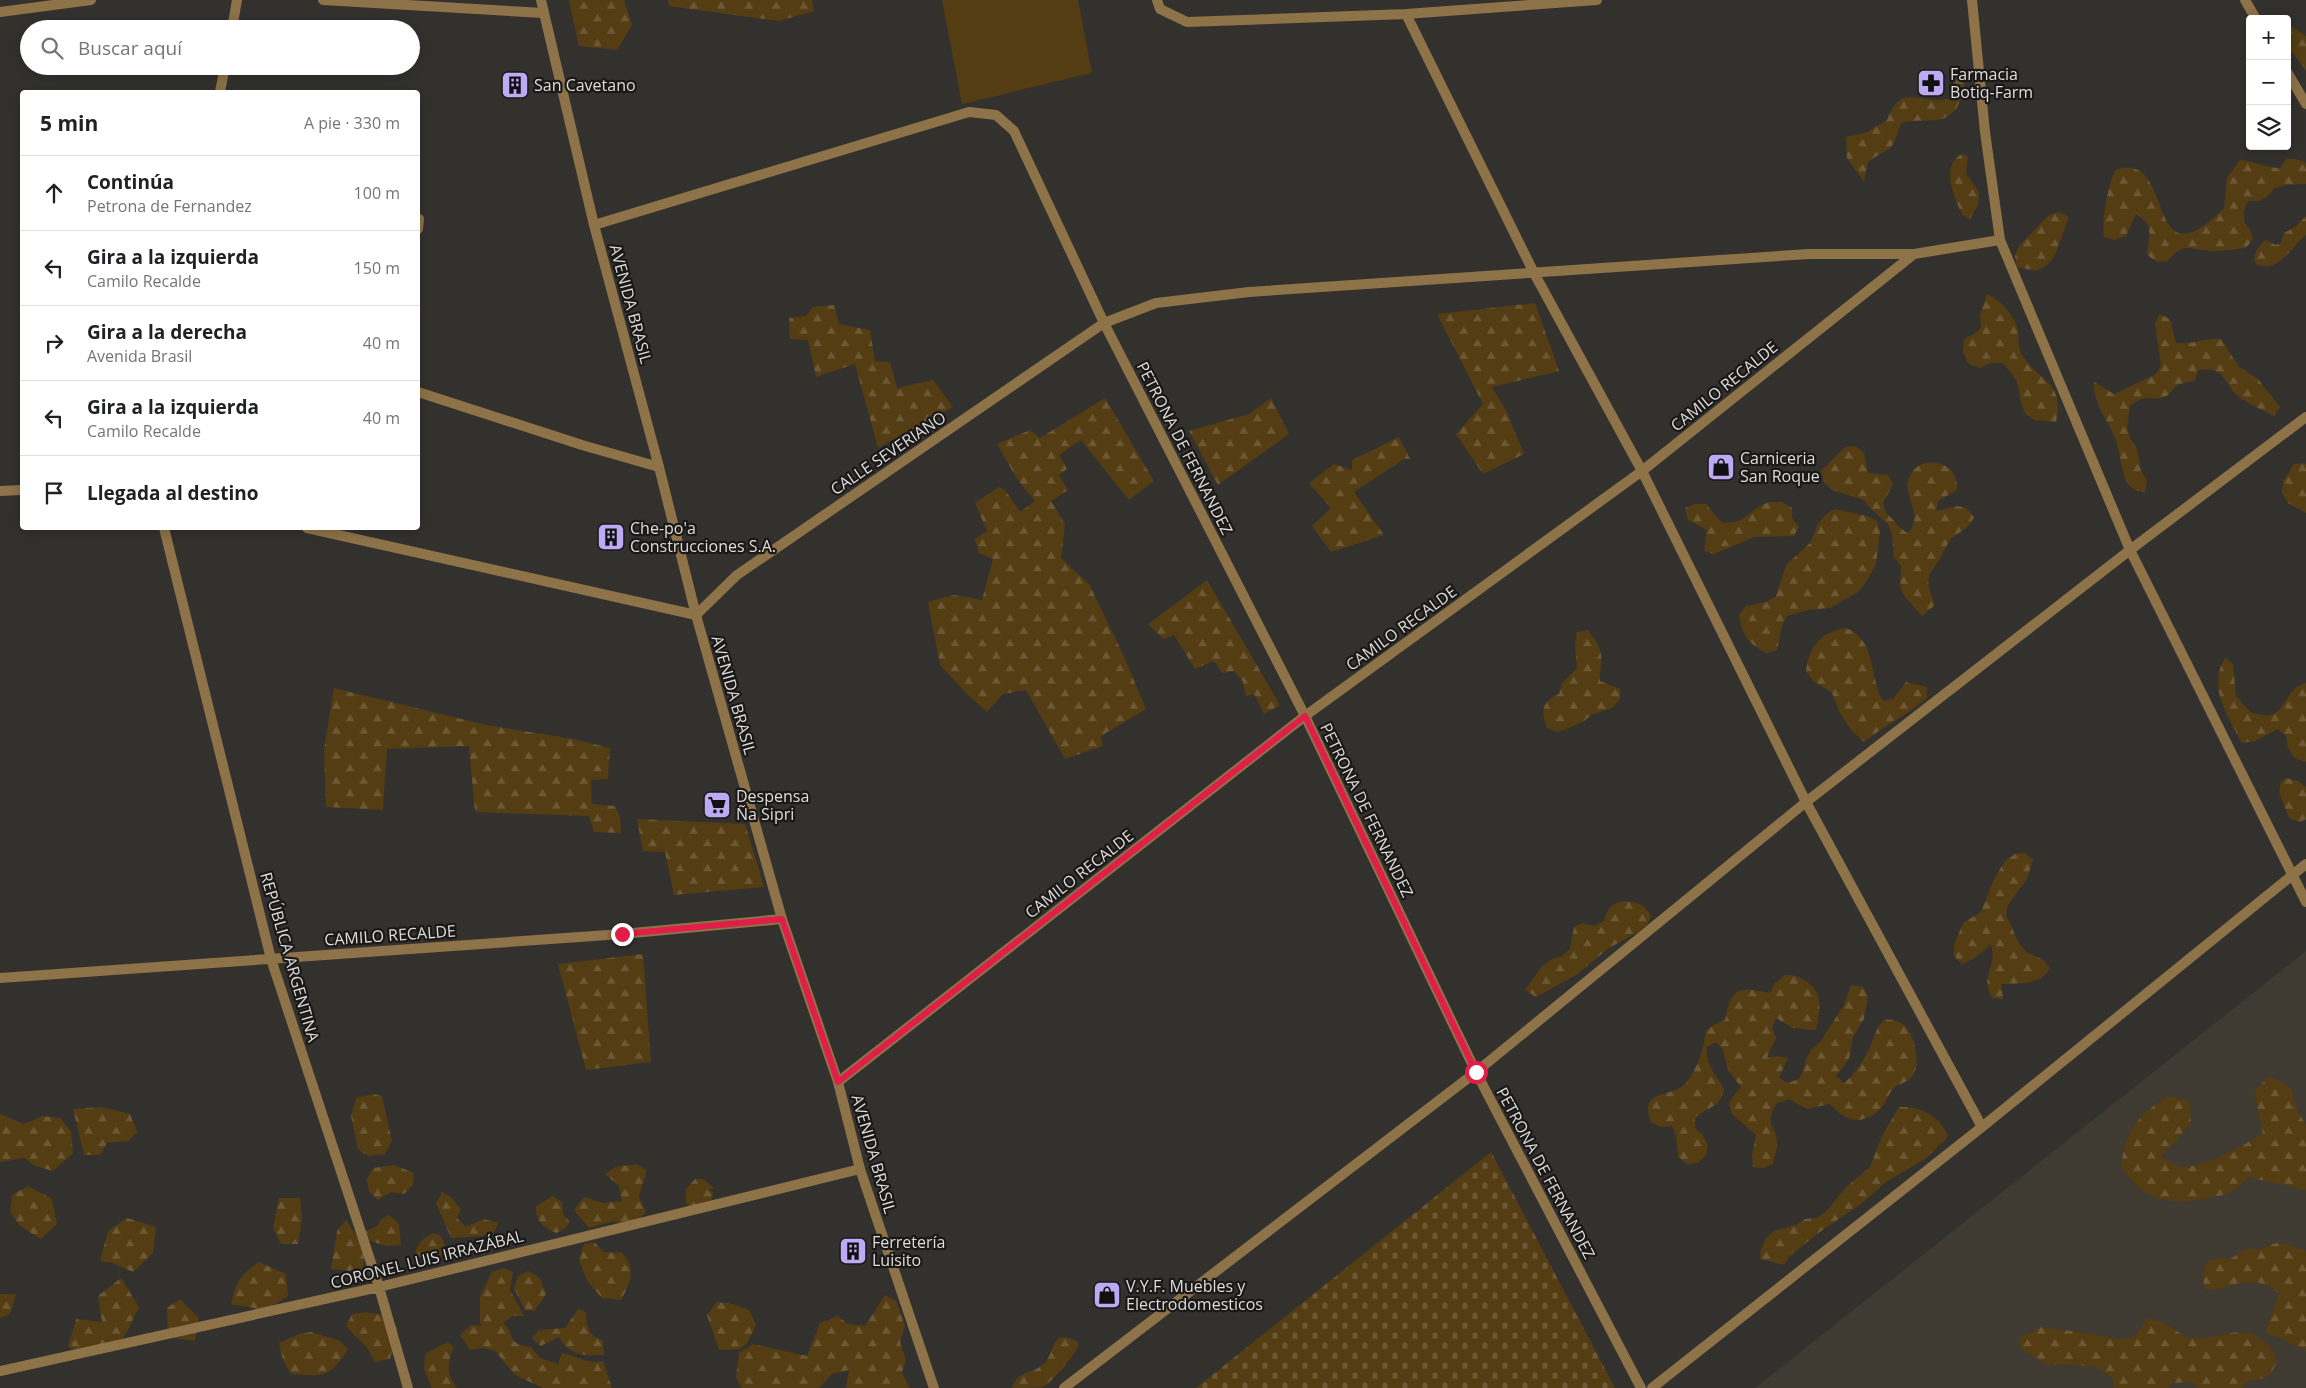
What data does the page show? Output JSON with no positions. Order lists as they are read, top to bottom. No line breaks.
{"streets":{"street":["AVENIDA BRASIL","CAMILO RECALDE","PETRONA DE FERNANDEZ","CALLE SEVERIANO","REPÚBLICA ARGENTINA","CORONEL LUIS IRRAZÁBAL"]},"crossings":[["AVENIDA BRASIL","CAMILO RECALDE"],["AVENIDA BRASIL","PETRONA DE FERNANDEZ"],["AVENIDA BRASIL","CALLE SEVERIANO"],["AVENIDA BRASIL","CORONEL LUIS IRRAZÁBAL"],["CAMILO RECALDE","PETRONA DE FERNANDEZ"],["CAMILO RECALDE","CALLE SEVERIANO"],["CAMILO RECALDE","REPÚBLICA ARGENTINA"],["PETRONA DE FERNANDEZ","CALLE SEVERIANO"],["REPÚBLICA ARGENTINA","CORONEL LUIS IRRAZÁBAL"]],"places":{"pharmacy":["Farmacia Botiq-Farm"],"building":["San Cavetano","Che-po'a Construcciones S.A.","Ferretería Luisito"],"shop":["Carniceria San Roque","V.Y.F. Muebles y Electrodomesticos"],"supermarket":["Despensa Ña Sipri"]},"page":{"map_buttons":["+","−"],"search":"Buscar aquí","heading":["5 min","A pie · 330 m"],"list":[["Continúa","Petrona de Fernandez","100 m"],["Gira a la izquierda","Camilo Recalde","150 m"],["Gira a la derecha","Avenida Brasil","40 m"],["Gira a la izquierda","Camilo Recalde","40 m"],"Llegada al destino"]}}
